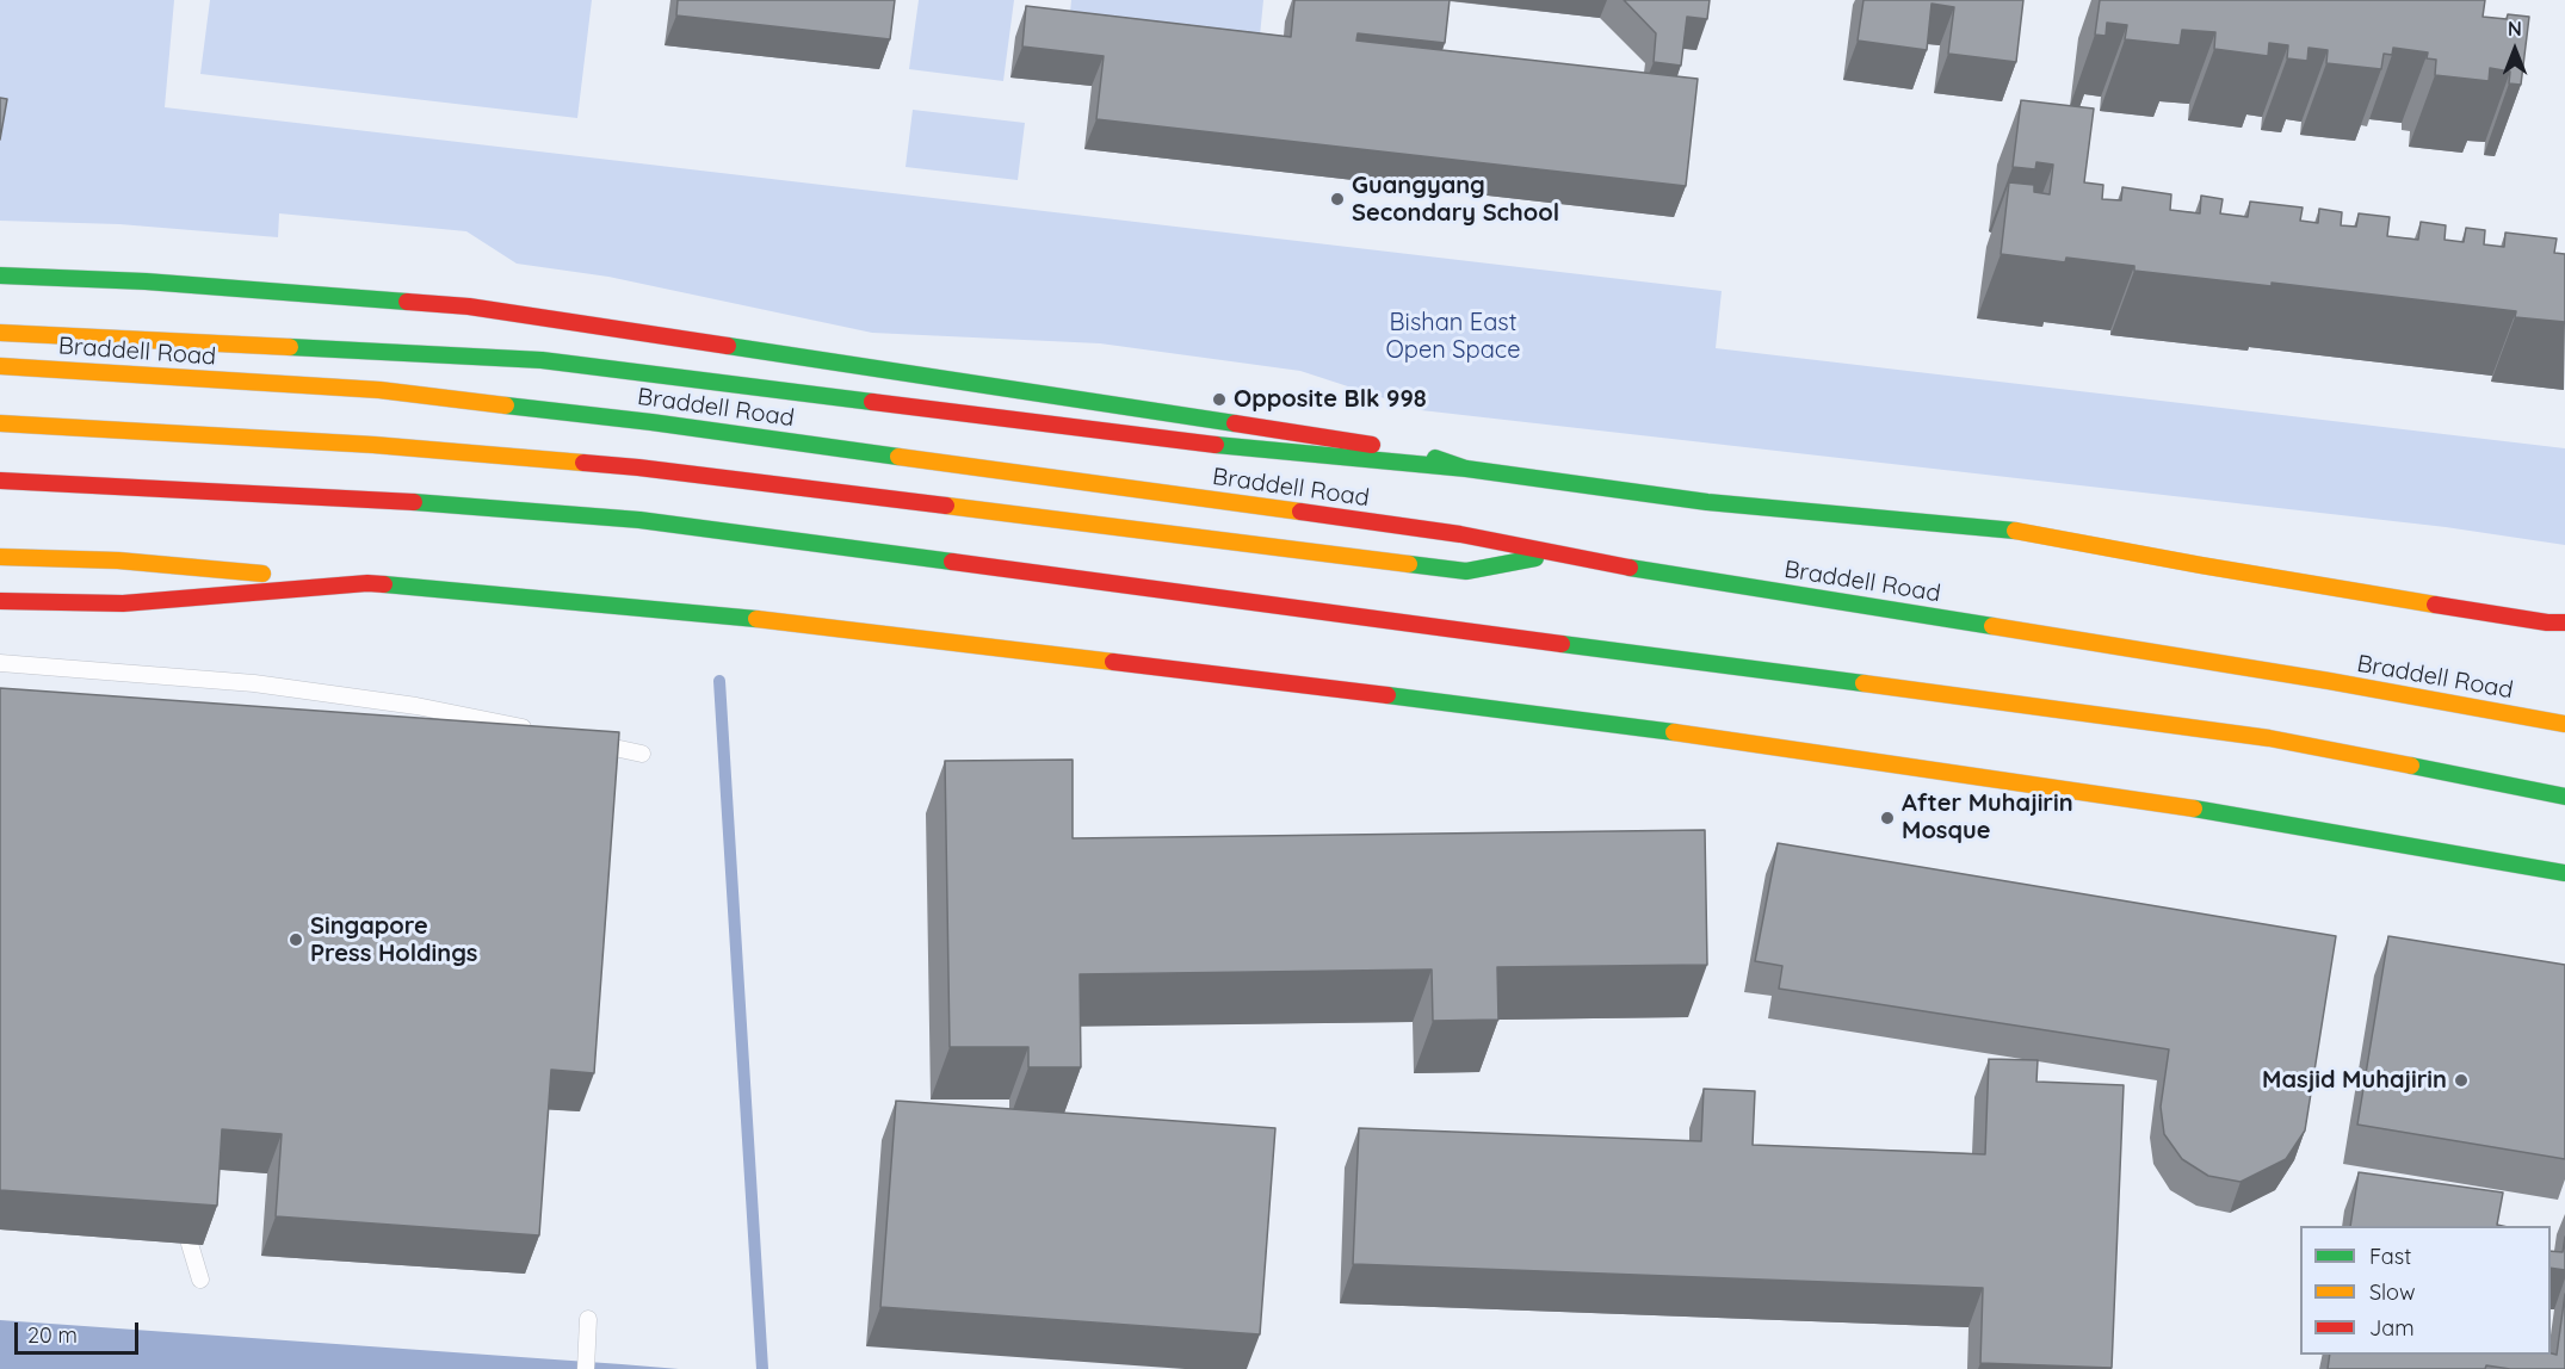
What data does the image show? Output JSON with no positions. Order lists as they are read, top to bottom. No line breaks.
{"streets":{"main road":["Braddell Road"]},"parks":["Bishan East Open Space"],"places":["Guangyang Secondary School","Opposite Blk 998","After Muhajirin Mosque","Singapore Press Holdings","Masjid Muhajirin"],"legend":["Fast","Slow","Jam"],"scale_bar":"20 m","north":"top"}
